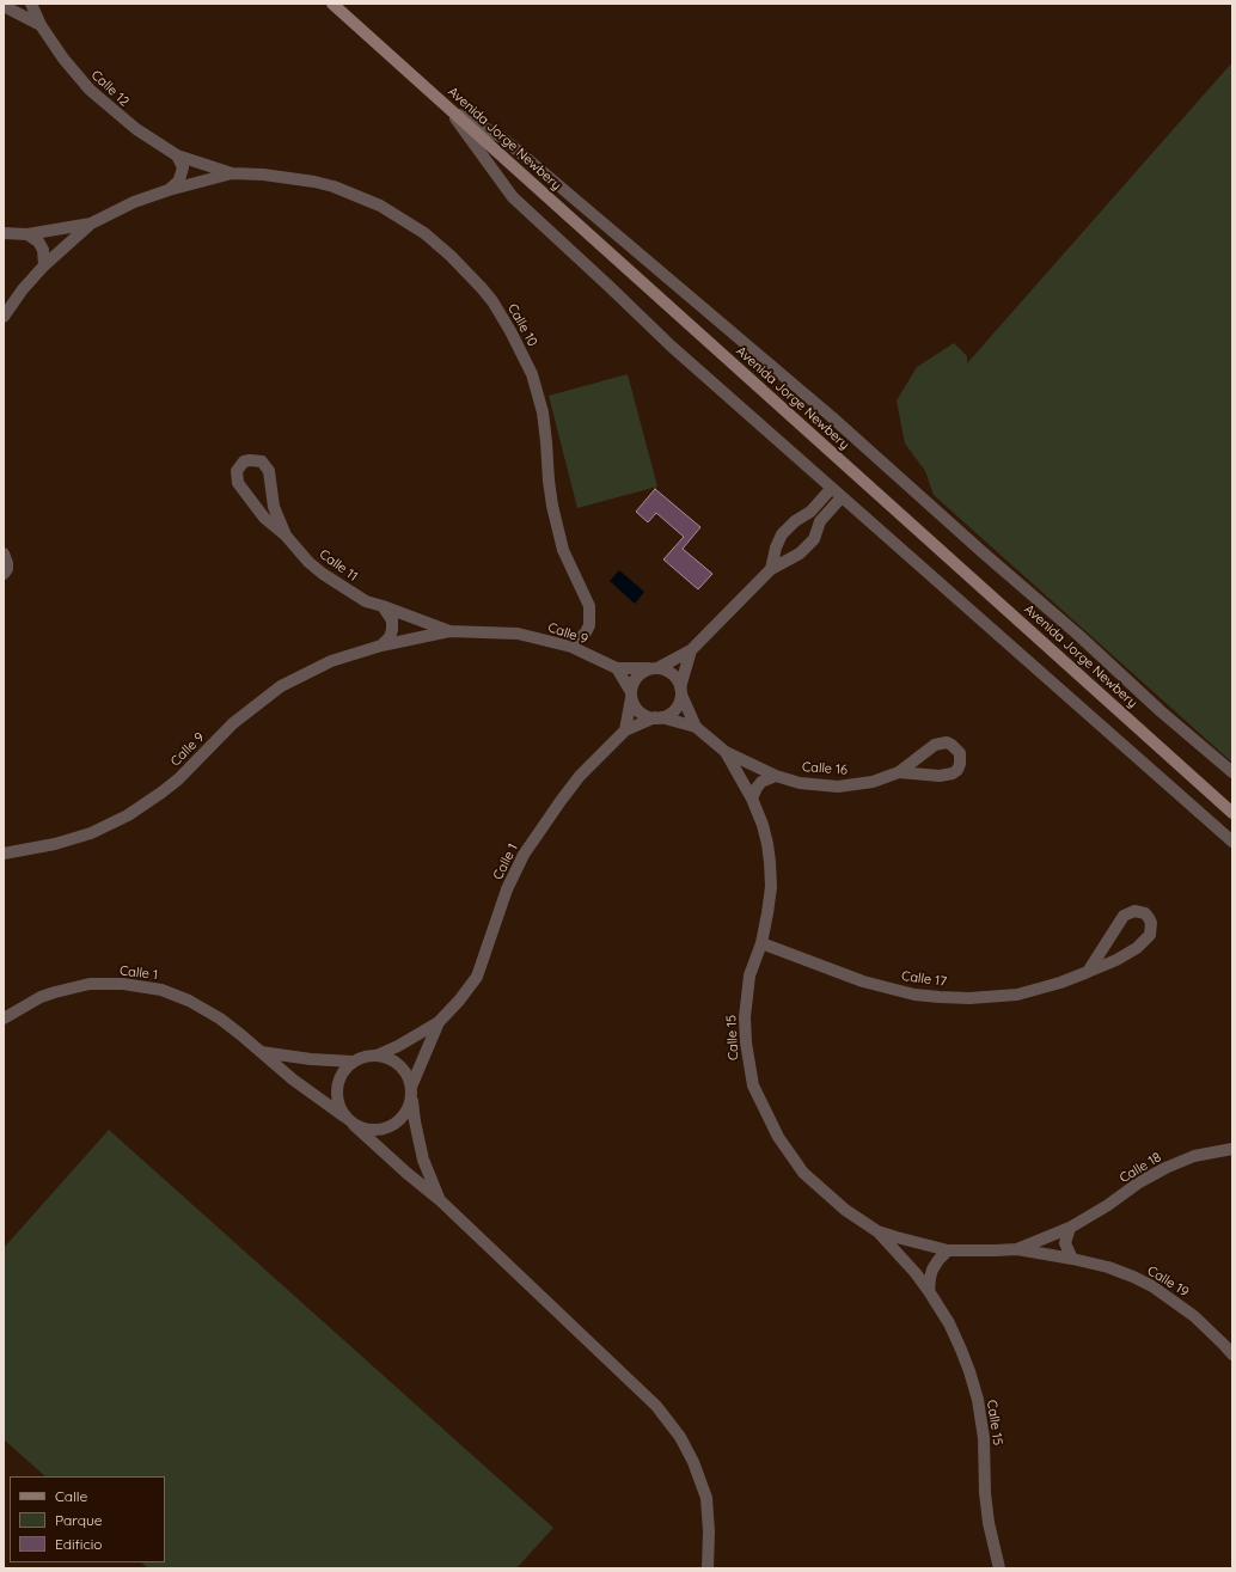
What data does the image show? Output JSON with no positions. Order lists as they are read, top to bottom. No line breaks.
{"streets":{"main road":["Avenida Jorge Newbery"],"street":["Calle 12","Calle 10","Calle 11","Calle 9","Calle 16","Calle 1","Calle 17","Calle 15","Calle 18","Calle 19"]},"crossings":[["Calle 12","Calle 10"],["Calle 10","Calle 9"],["Calle 11","Calle 9"],["Calle 16","Calle 15"],["Calle 17","Calle 15"],["Calle 18","Calle 19"]],"legend":["Calle","Parque","Edificio"]}
